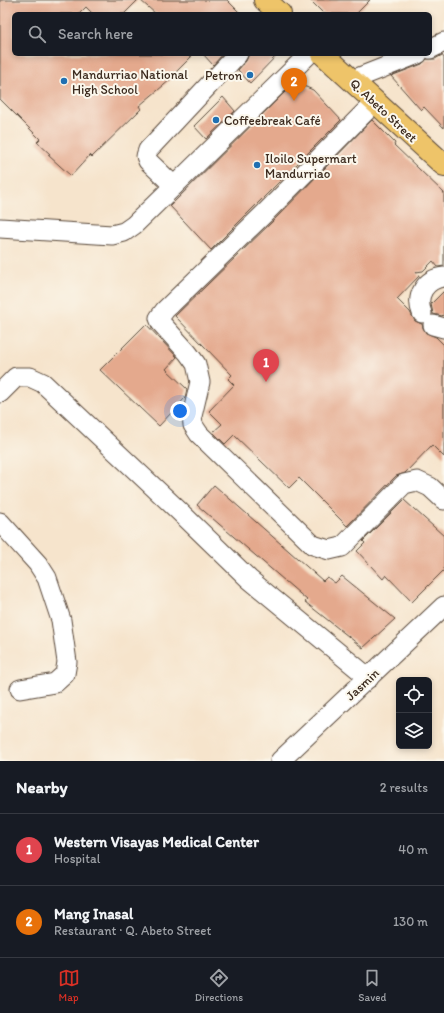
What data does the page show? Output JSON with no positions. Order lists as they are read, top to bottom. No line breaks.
{"streets":{"main road":["Q. Abeto Street"],"street":["Jasmin"]},"places":["Petron","Mandurriao National High School","Coffeebreak Café","Iloilo Supermart Mandurriao"],"page":{"search":"Search here","pins":["2","1"],"heading":["Nearby","2 results"],"list":[{"mark":"1","name":"Western Visayas Medical Center","note":"Hospital","value":"40 m"},{"mark":"2","name":"Mang Inasal","note":"Restaurant · Q. Abeto Street","value":"130 m"}],"nav":["Map","Directions","Saved"]}}
